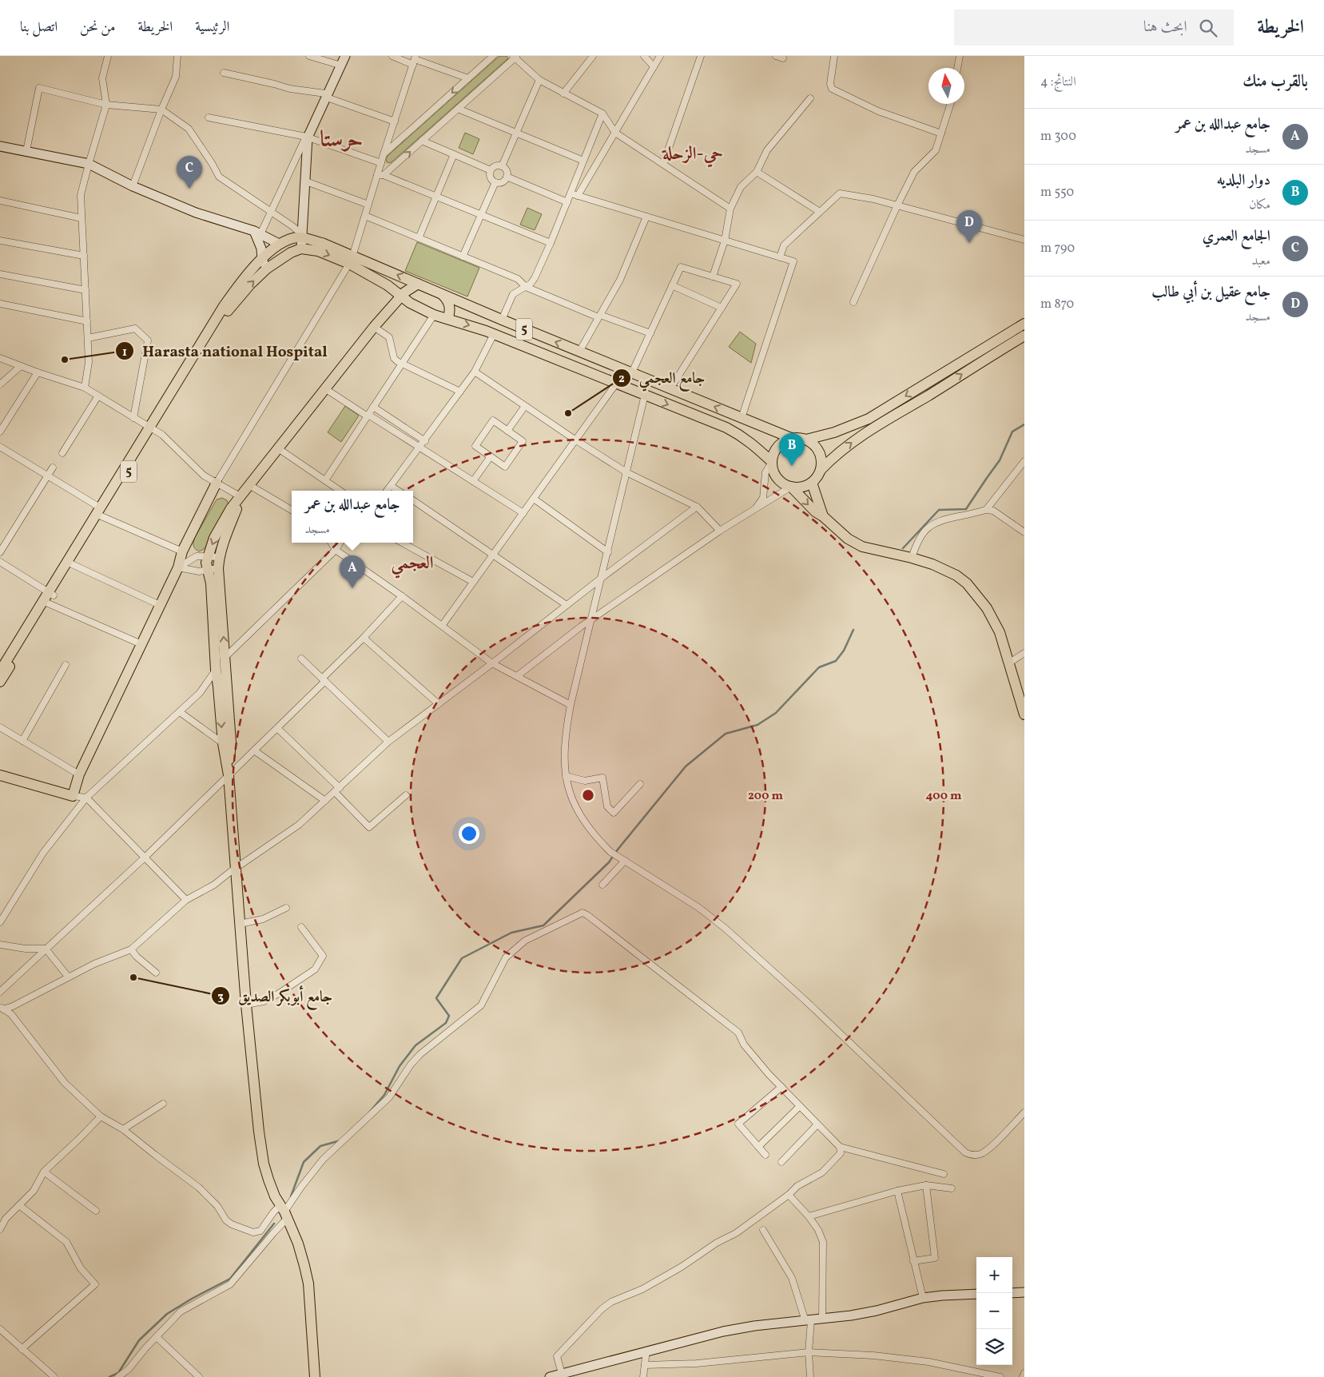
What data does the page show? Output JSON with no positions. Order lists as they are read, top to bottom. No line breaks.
{"streets":{"main road":["5"]},"districts":["حرستا","حي-الزحلة","العجمي"],"places":["Harasta national Hospital","جامع العجمي","جامع أبوبكر الصديق"],"north":"top","page":{"header":"الخريطة","search":"ابحث هنا","nav":["الرئيسية","الخريطة","من نحن","اتصل بنا"],"heading":["بالقرب منك","النتائج: 4"],"list":[{"mark":"A","name":"جامع عبدالله بن عمر","note":"مسجد","value":"300 m"},{"mark":"B","name":"دوار البلديه","note":"مكان","value":"550 m"},{"mark":"C","name":"الجامع العمري","note":"معبد","value":"790 m"},{"mark":"D","name":"جامع عقيل بن أبي طالب","note":"مسجد","value":"870 m"}],"pins":["C","D","B","A"],"popup":["جامع عبدالله بن عمر","مسجد"],"map_buttons":["+","−"]},"rings":["200 m","400 m"]}
